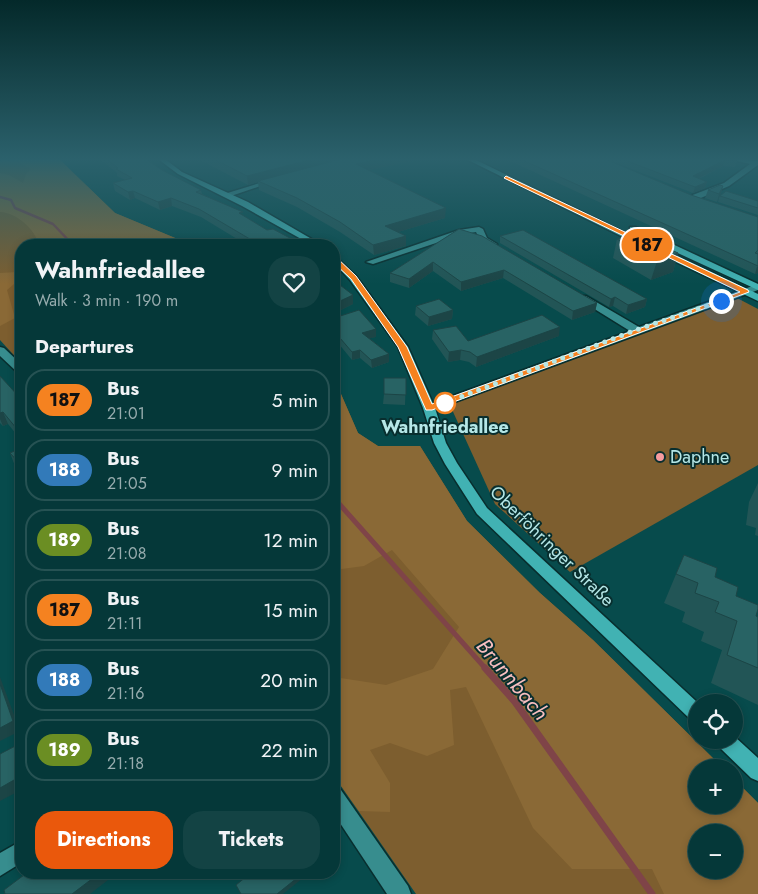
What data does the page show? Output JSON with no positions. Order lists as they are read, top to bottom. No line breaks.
{"streets":{"main road":["Oberföhringer Straße"]},"water":["Brunnbach"],"places":["Wahnfriedallee","Daphne"],"lines":["bus line 187"],"page":{"on_map":"187","heading":[["Wahnfriedallee","Walk · 3 min · 190 m"],"Departures"],"list":[{"mark":"187","name":"Bus","note":"21:01","value":"5 min"},{"mark":"188","name":"Bus","note":"21:05","value":"9 min"},{"mark":"189","name":"Bus","note":"21:08","value":"12 min"},{"mark":"187","name":"Bus","note":"21:11","value":"15 min"},{"mark":"188","name":"Bus","note":"21:16","value":"20 min"},{"mark":"189","name":"Bus","note":"21:18","value":"22 min"}],"map_buttons":["+","−"],"buttons":["Directions","Tickets"]}}
